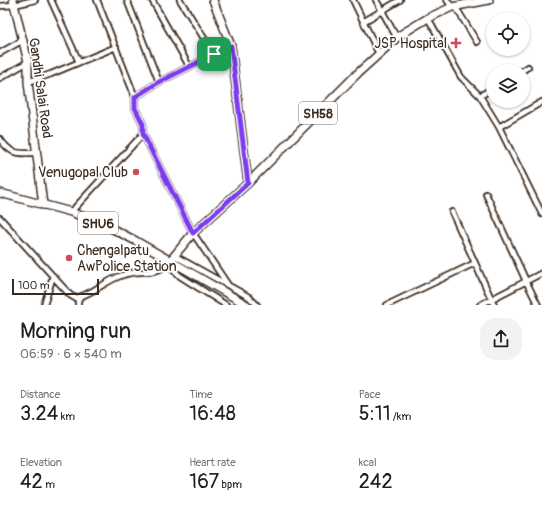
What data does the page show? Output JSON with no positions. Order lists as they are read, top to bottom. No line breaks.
{"streets":{"main road":["Gandhi Salai Road","SH58","SHU6"]},"crossings":[["Gandhi Salai Road","SHU6"],["SH58","SHU6"]],"places":{"health":["JSP Hospital"],"other":["Venugopal Club","Chengalpatu AwPolice Station"]},"scale_bar":"100 m","page":{"scale":"100 m","heading":["Morning run","06:59 · 6 × 540 m"],"stats":[["Distance","3.24 km"],["Time","16:48"],["Pace","5:11 /km"],["Elevation","42 m"],["Heart rate","167 bpm"],["kcal","242"]]}}
